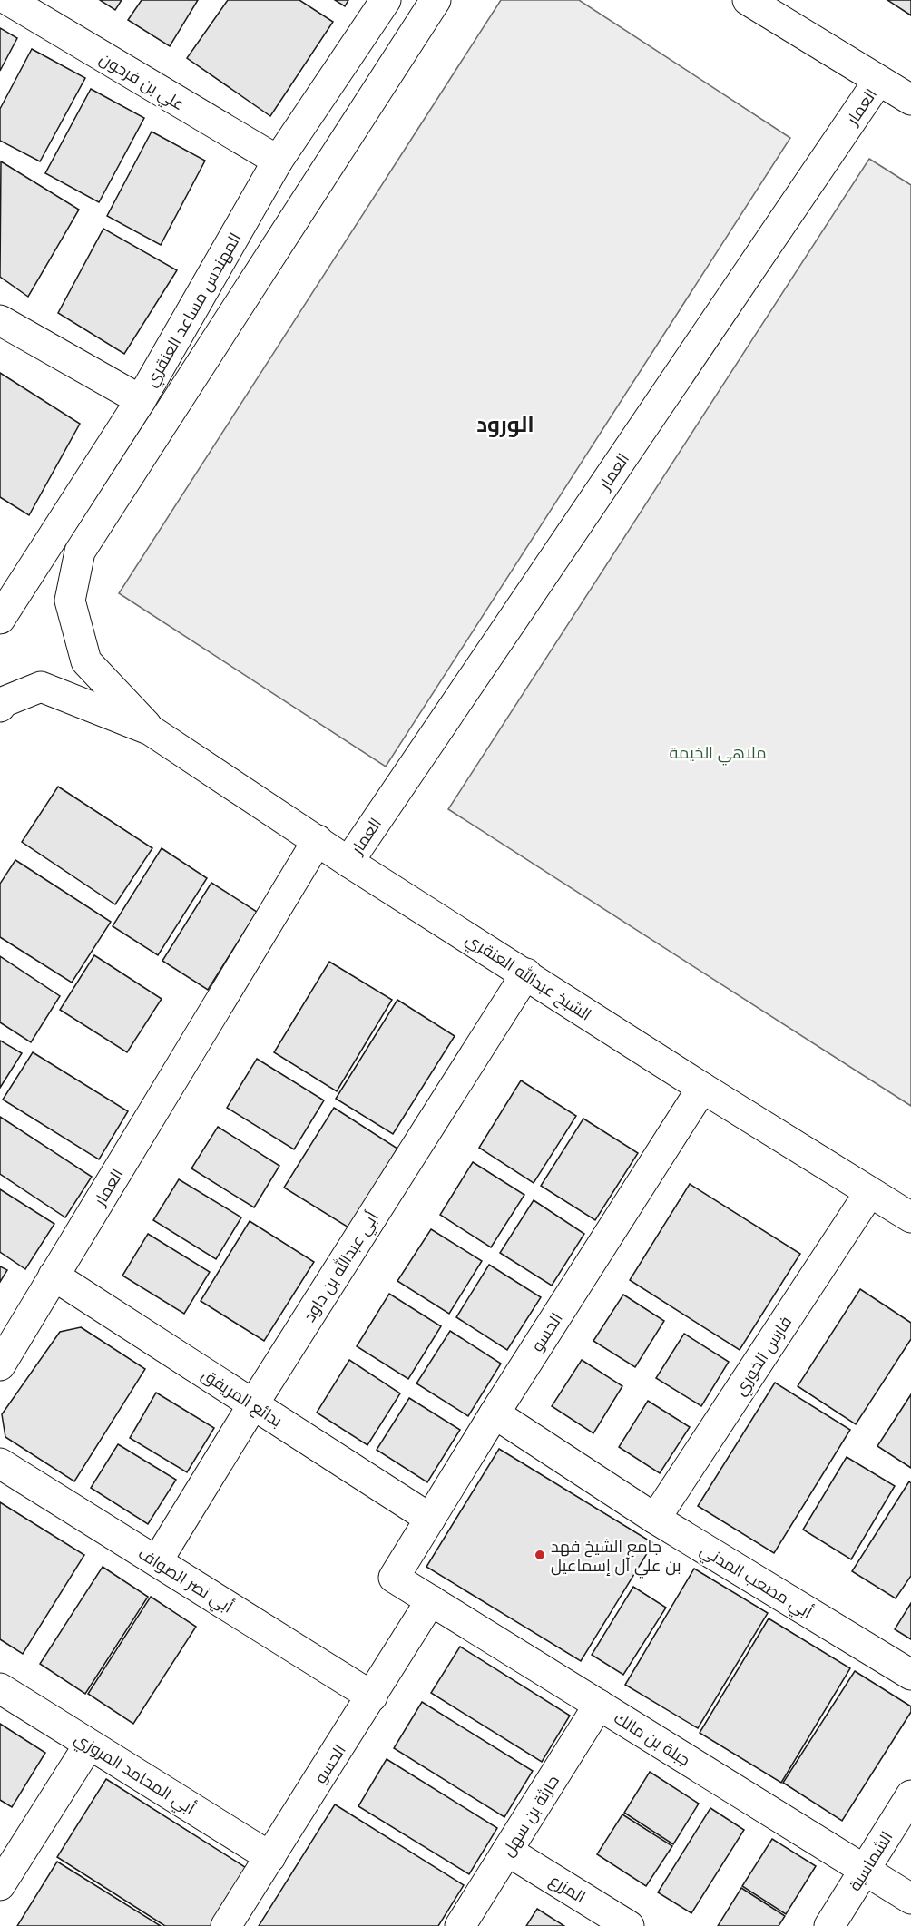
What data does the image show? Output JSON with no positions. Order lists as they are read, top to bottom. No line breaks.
{"streets":{"street":["علي بن فرحون","العمار","المهندس مساعد العنقري","الشيخ عبدالله العنقري","أبي عبدالله بن داود","الحسو","فارس الخوري","بدائع المريفق","أبي نصر الصواف","أبي مصعب المدني","جبلة بن مالك","أبي المحامد المروزي","حارثة بن سهل","الشماسية","المزرع"]},"crossings":[["علي بن فرحون","المهندس مساعد العنقري"],["العمار","الشيخ عبدالله العنقري"],["العمار","بدائع المريفق"],["الشيخ عبدالله العنقري","أبي عبدالله بن داود"],["الشيخ عبدالله العنقري","الحسو"],["الشيخ عبدالله العنقري","فارس الخوري"],["أبي عبدالله بن داود","بدائع المريفق"],["أبي عبدالله بن داود","أبي نصر الصواف"],["الحسو","بدائع المريفق"],["الحسو","أبي نصر الصواف"],["الحسو","أبي مصعب المدني"],["الحسو","جبلة بن مالك"],["الحسو","أبي المحامد المروزي"],["فارس الخوري","أبي مصعب المدني"],["جبلة بن مالك","حارثة بن سهل"],["جبلة بن مالك","الشماسية"],["حارثة بن سهل","المزرع"]],"districts":["الورود"],"parks":["ملاهي الخيمة"],"places":["جامع الشيخ فهد بن علي آل إسماعيل"]}
